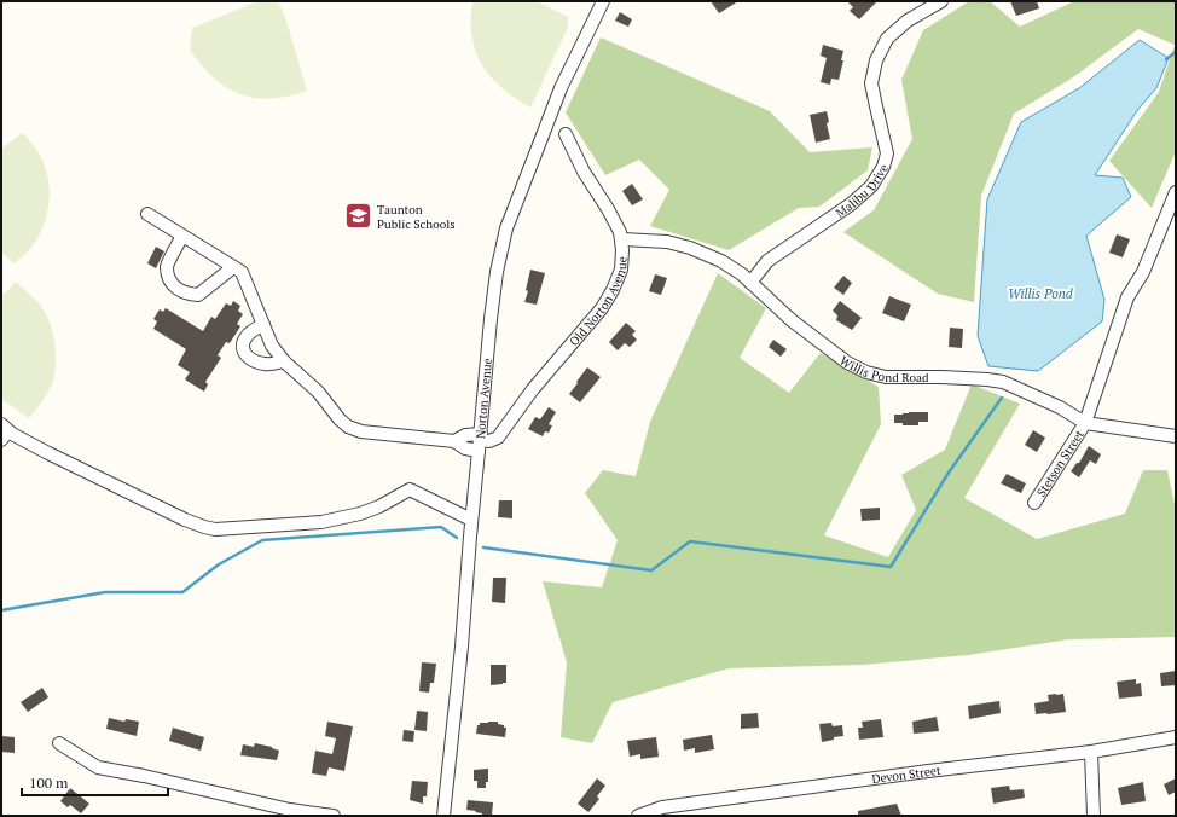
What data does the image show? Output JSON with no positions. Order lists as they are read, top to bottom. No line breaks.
{"streets":{"street":["Malibu Drive","Old Norton Avenue","Willis Pond Road","Norton Avenue","Stetson Street","Devon Street"]},"crossings":[["Malibu Drive","Willis Pond Road"],["Old Norton Avenue","Willis Pond Road"],["Old Norton Avenue","Norton Avenue"],["Willis Pond Road","Stetson Street"]],"water":["Willis Pond"],"places":{"school or university":["Taunton Public Schools"]},"scale_bar":"100 m"}
